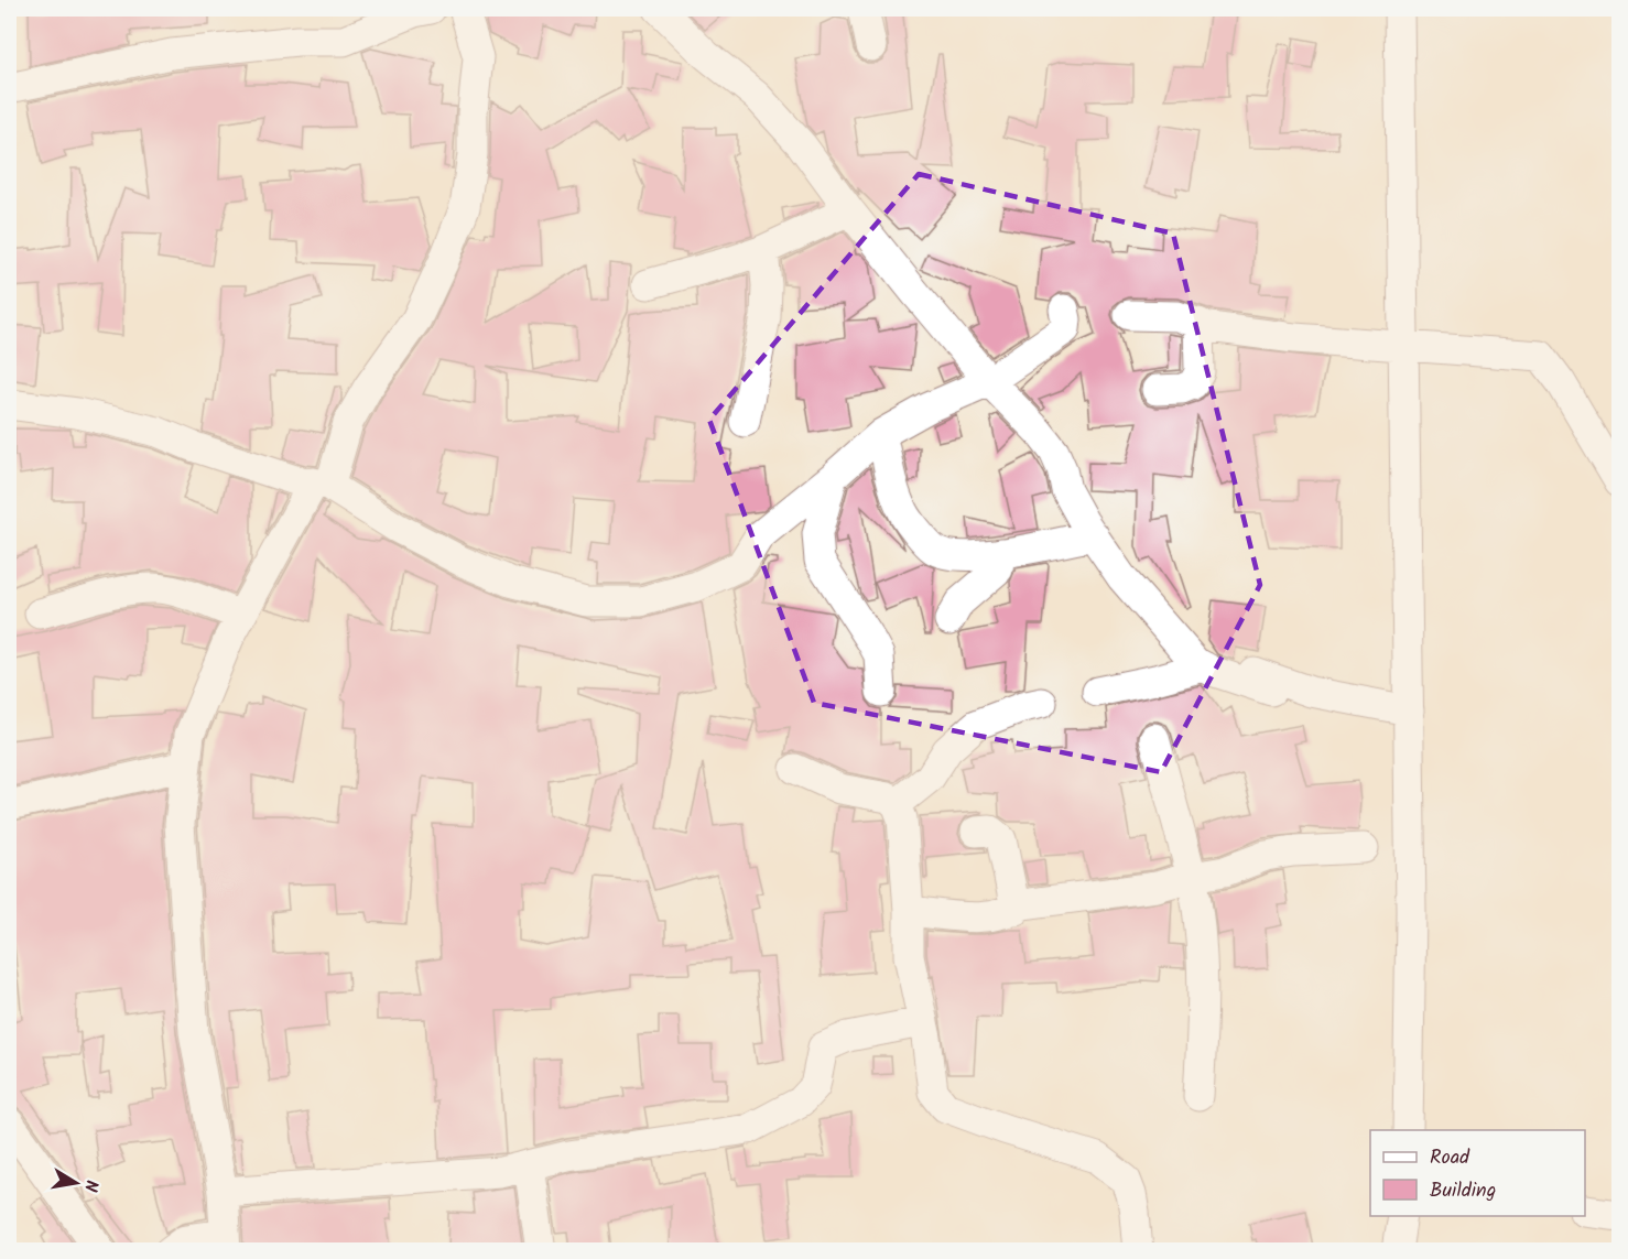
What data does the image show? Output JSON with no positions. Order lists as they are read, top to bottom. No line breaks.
{"legend":["Road","Building"],"north":"right"}
